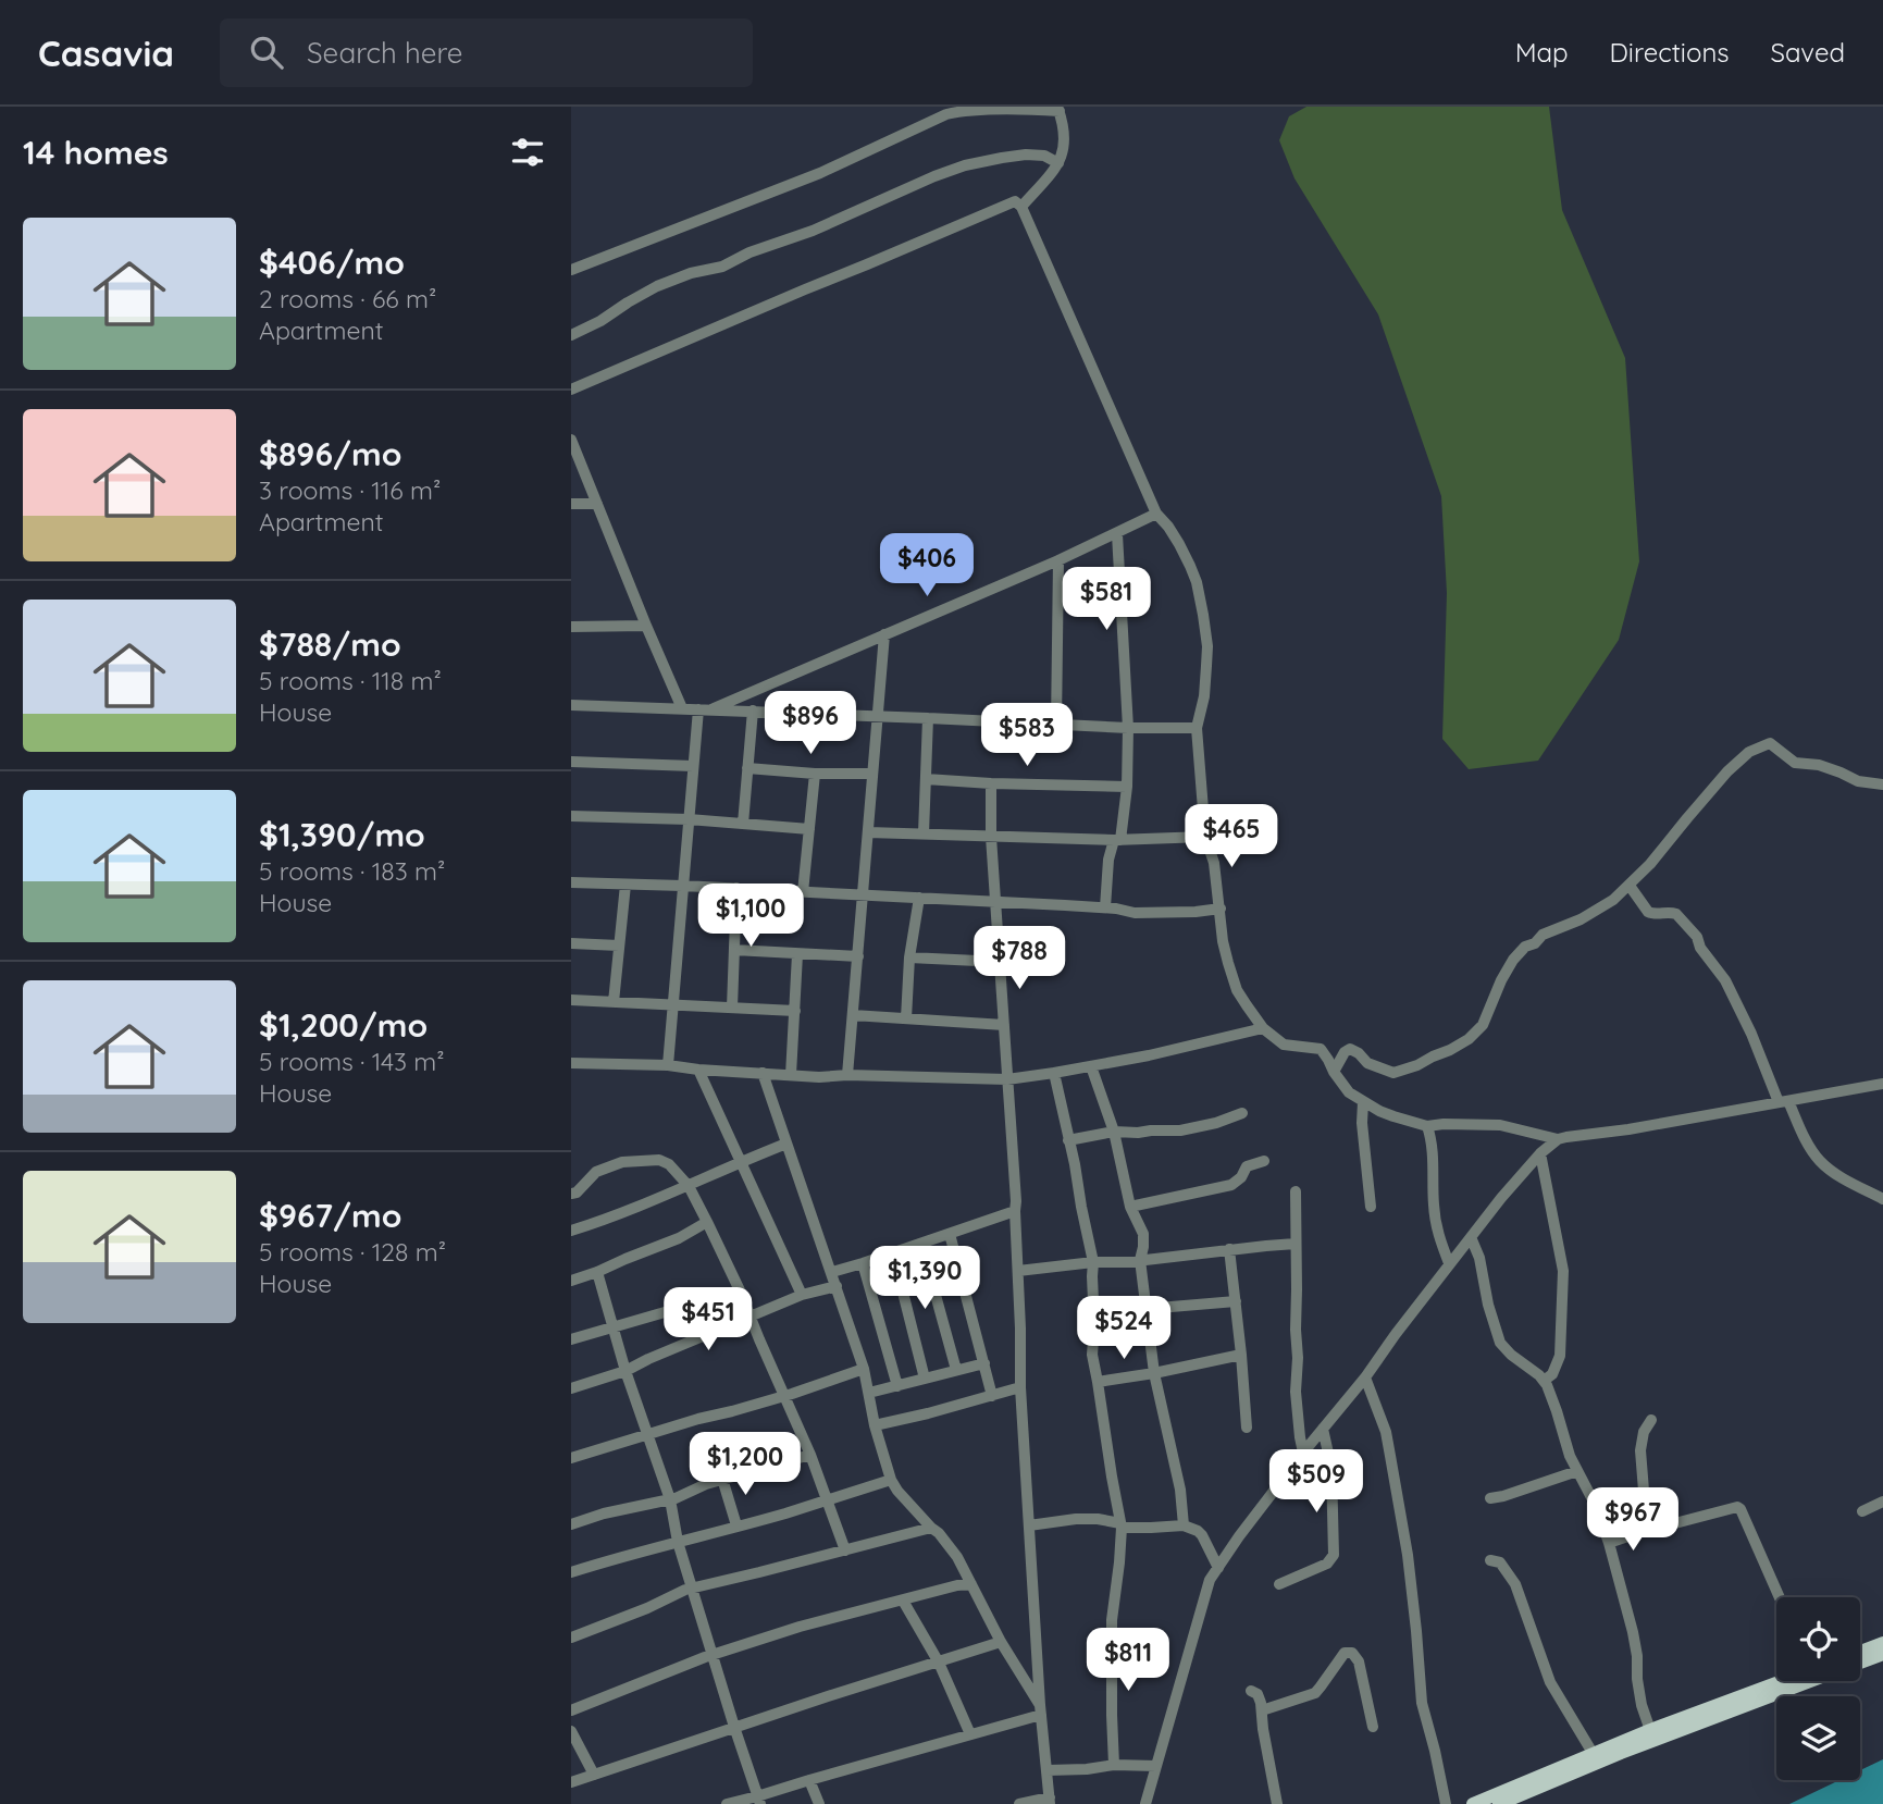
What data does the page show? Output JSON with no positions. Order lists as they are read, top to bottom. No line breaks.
{"page":{"header":"Casavia","search":"Search here","nav":["Map","Directions","Saved"],"heading":"14 homes","list":[{"name":"$406/mo","note":"2 rooms · 66 m² · Apartment"},{"name":"$896/mo","note":"3 rooms · 116 m² · Apartment"},{"name":"$788/mo","note":"5 rooms · 118 m² · House"},{"name":"$1,390/mo","note":"5 rooms · 183 m² · House"},{"name":"$1,200/mo","note":"5 rooms · 143 m² · House"},{"name":"$967/mo","note":"5 rooms · 128 m² · House"}],"price":["$406","$581","$896","$583","$465","$1,100","$788","$1,390","$451","$524","$1,200","$509","$967","$811"]}}
